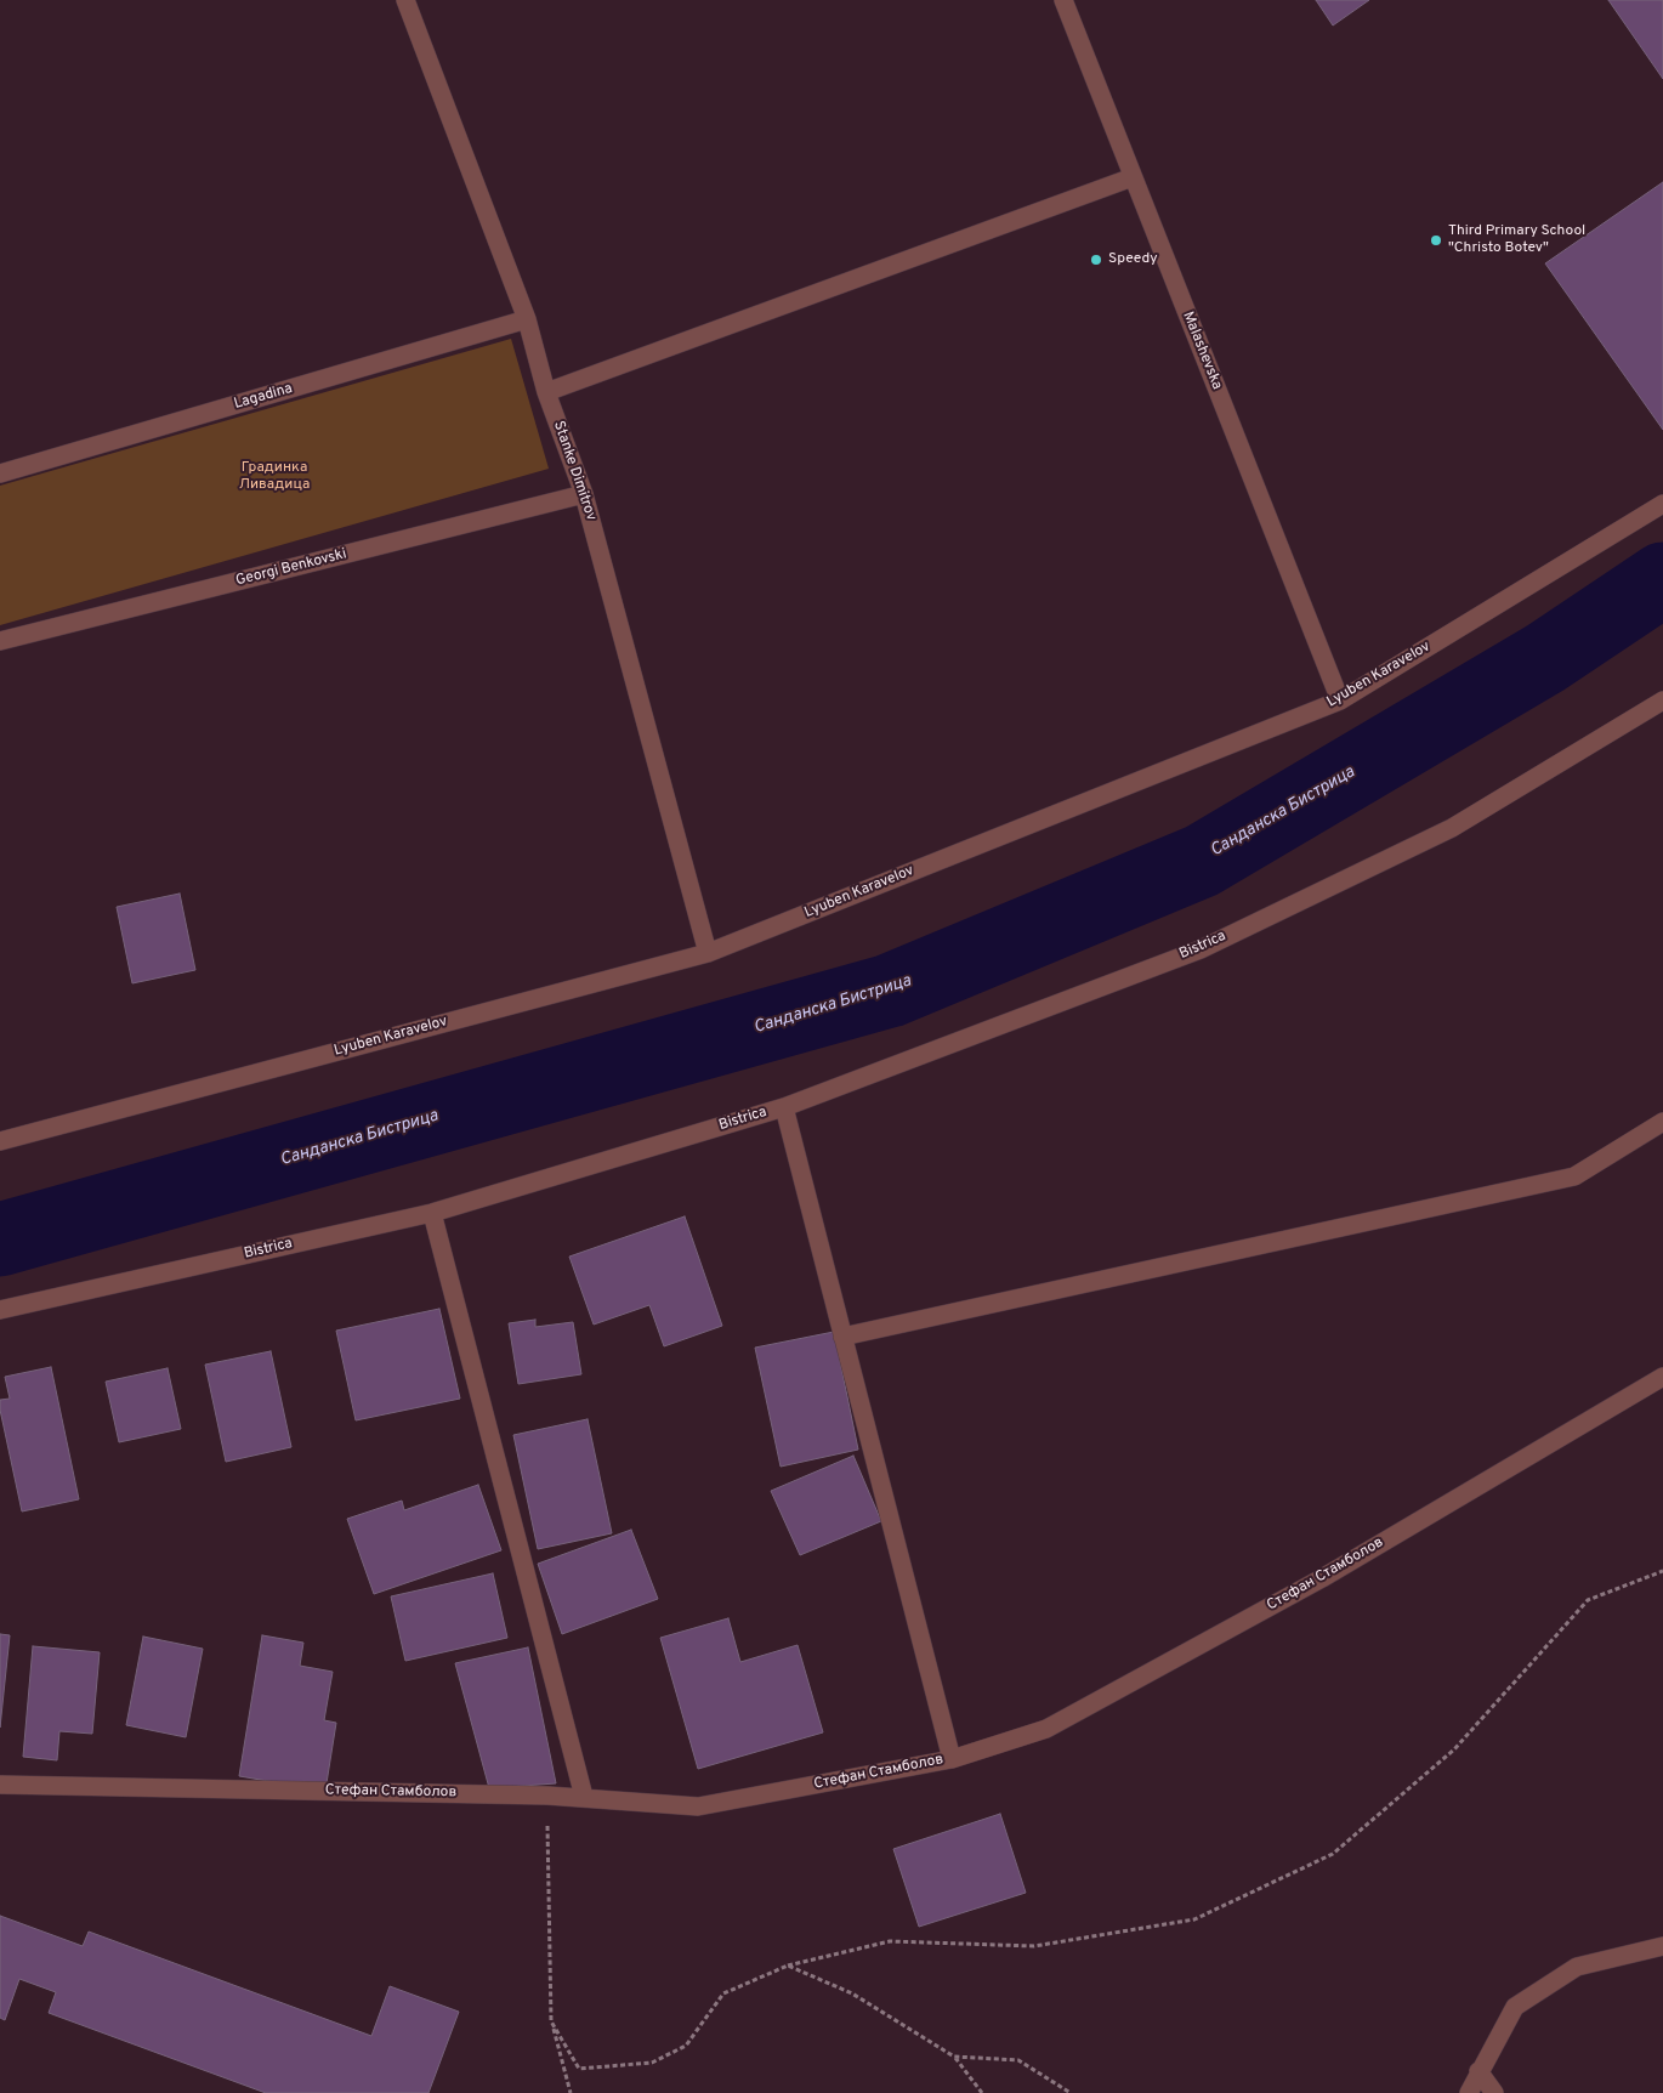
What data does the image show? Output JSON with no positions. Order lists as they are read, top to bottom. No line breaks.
{"streets":{"street":["Malashevska","Lagadina","Stanke Dimitrov","Georgi Benkovski","Lyuben Karavelov","Bistrica","Стефан Стамболов"]},"crossings":[["Malashevska","Lyuben Karavelov"],["Lagadina","Stanke Dimitrov"],["Stanke Dimitrov","Georgi Benkovski"],["Stanke Dimitrov","Lyuben Karavelov"]],"water":["Санданска Бистрица"],"parks":["Градинка Ливадица"],"places":["Third Primary School \"Christo Botev\"","Speedy"]}
